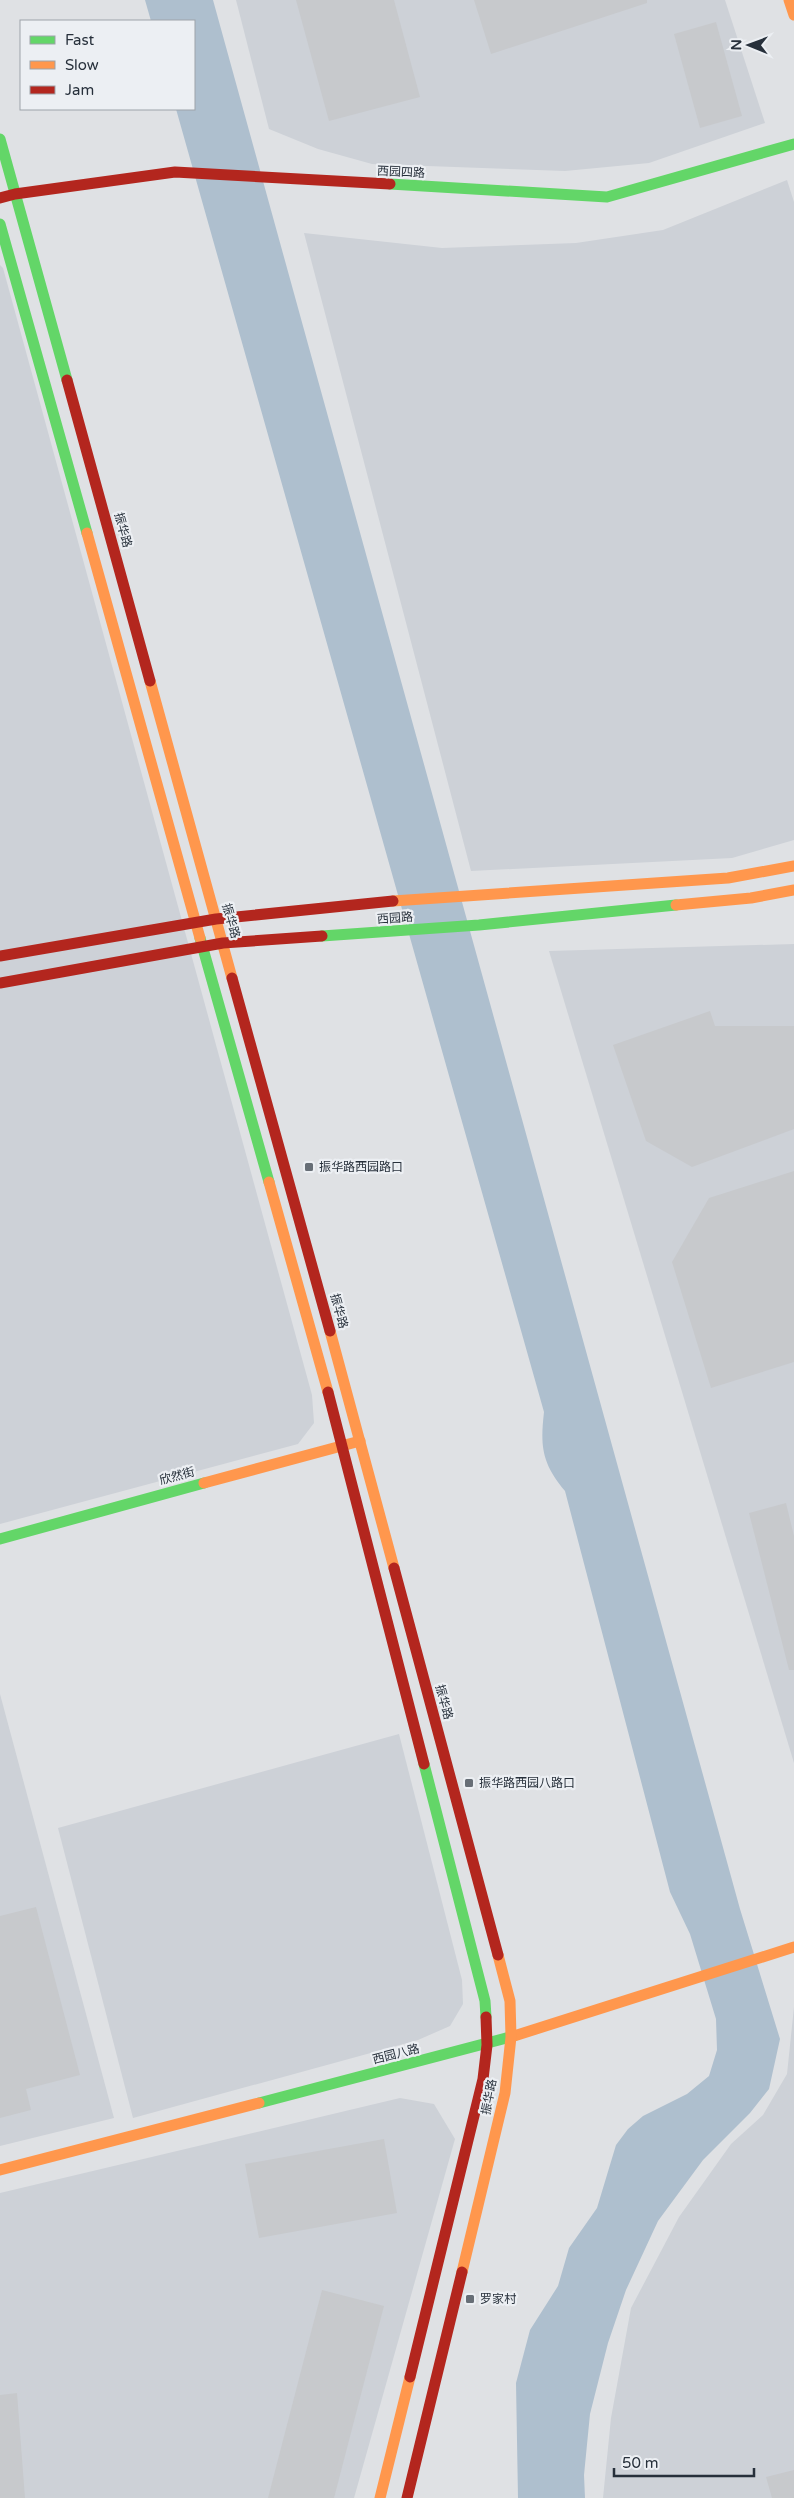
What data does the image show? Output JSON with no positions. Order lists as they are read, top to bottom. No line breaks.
{"streets":{"main road":["西园四路","振华路","西园路","欣然街","西园八路"]},"crossings":[["西园四路","振华路"],["振华路","西园路"],["振华路","欣然街"],["振华路","西园八路"]],"places":{"transit":["振华路西园路口","振华路西园八路口","罗家村"]},"legend":["Fast","Slow","Jam"],"scale_bar":"50 m","north":"left"}
